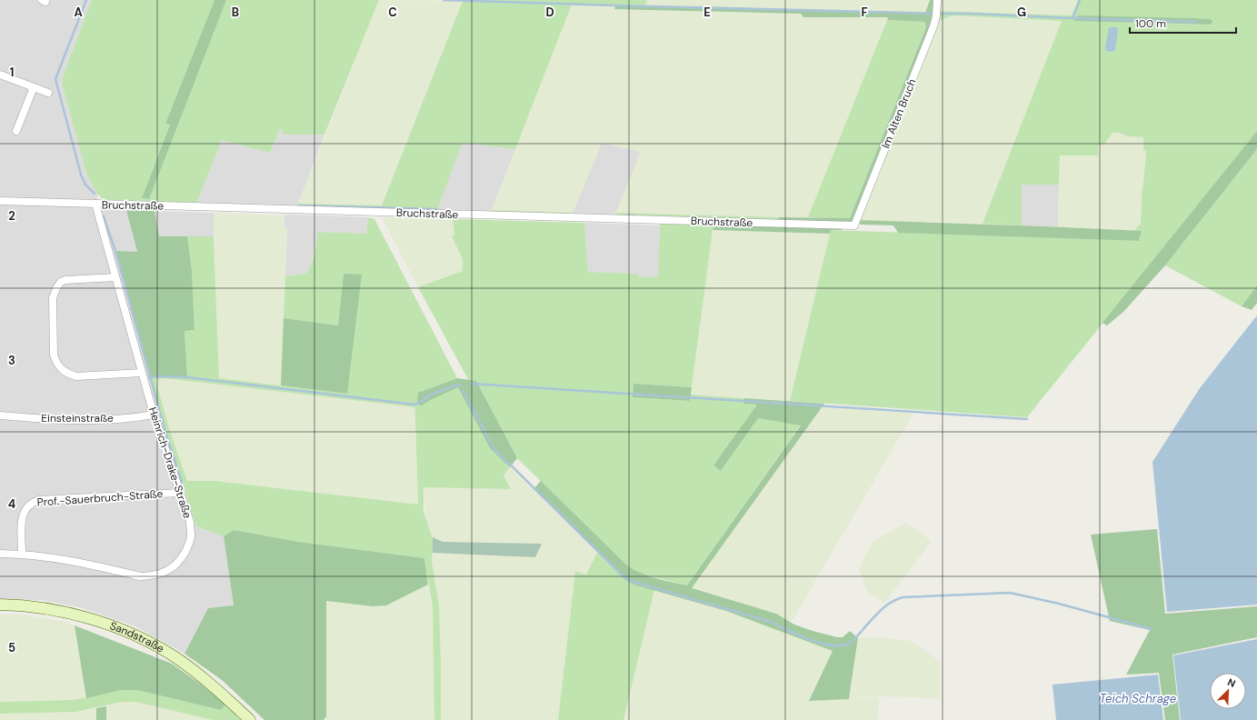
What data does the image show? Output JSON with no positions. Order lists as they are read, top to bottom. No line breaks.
{"streets":{"main road":["Sandstraße"],"street":["Im Alten Bruch","Bruchstraße","Einsteinstraße","Heinrich-Drake-Straße","Prof.-Sauerbruch-Straße"]},"crossings":[["Im Alten Bruch","Bruchstraße"],["Bruchstraße","Heinrich-Drake-Straße"],["Einsteinstraße","Heinrich-Drake-Straße"],["Heinrich-Drake-Straße","Prof.-Sauerbruch-Straße"]],"water":["Teich Schrage"],"scale_bar":"100 m","north":"top right","grid":{"columns":["A","B","C","D","E","F","G"],"rows":["1","2","3","4","5"]}}
